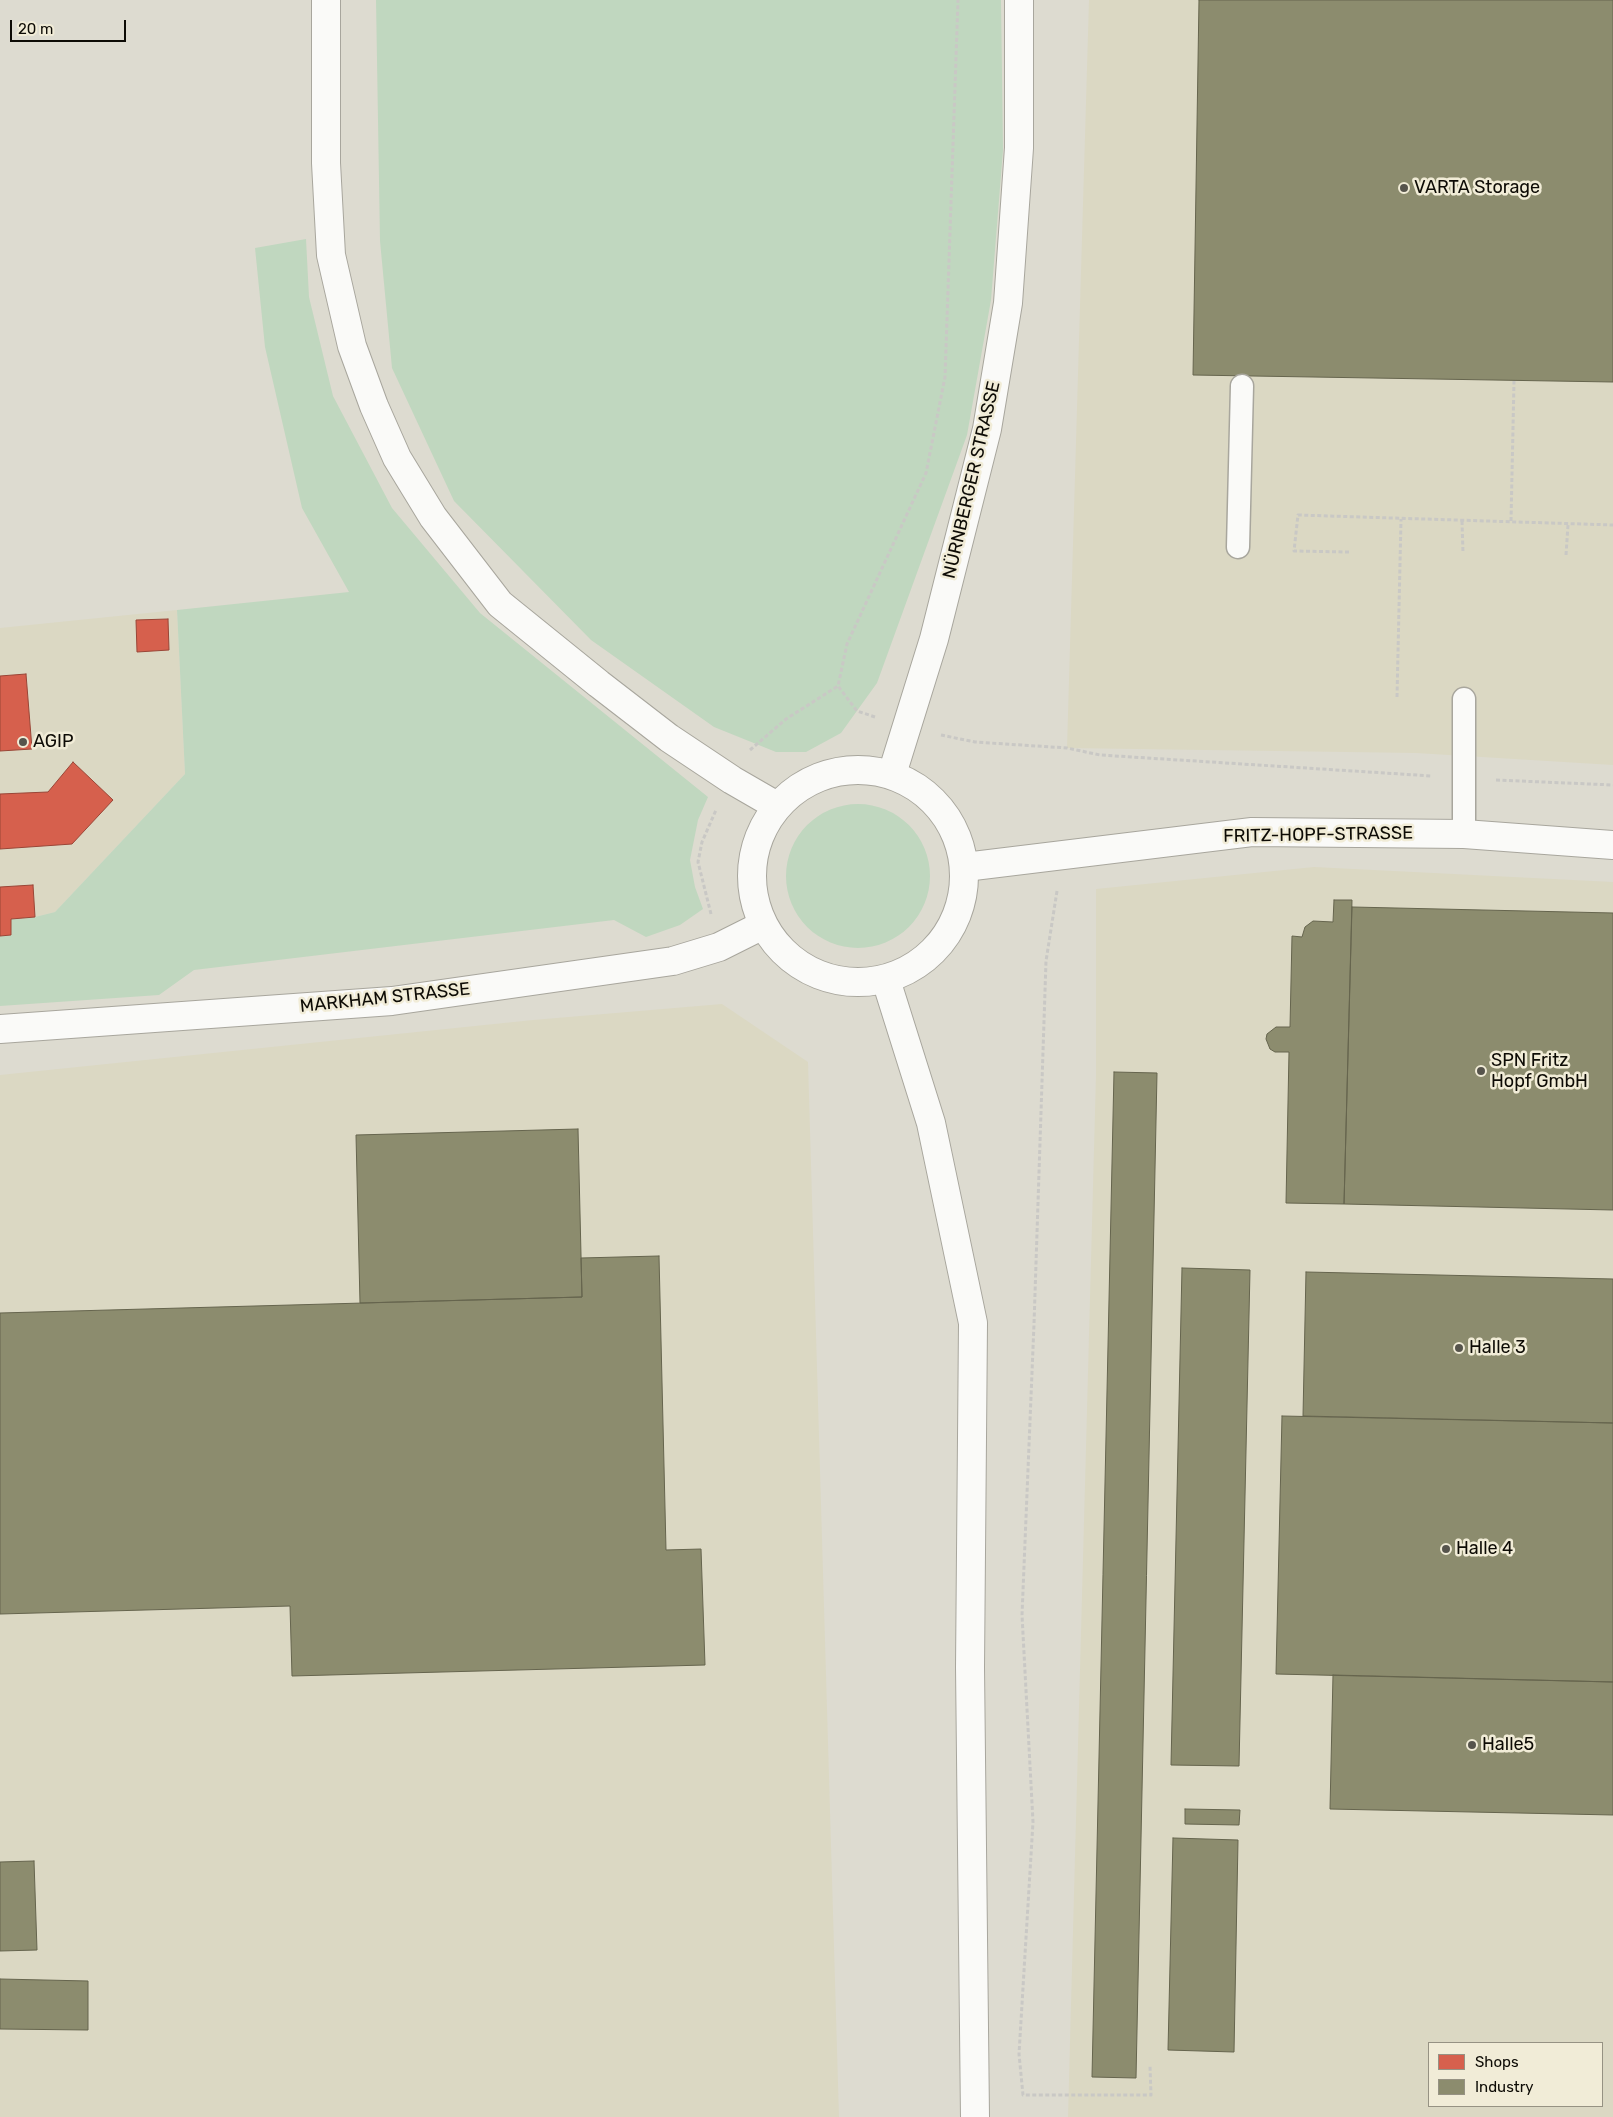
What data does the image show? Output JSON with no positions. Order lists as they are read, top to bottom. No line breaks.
{"streets":{"main road":["NÜRNBERGER STRASSE","FRITZ-HOPF-STRASSE","MARKHAM STRASSE"]},"places":["VARTA Storage","AGIP","SPN Fritz Hopf GmbH","Halle 3","Halle 4","Halle5"],"legend":["Shops","Industry"],"scale_bar":"20 m"}
